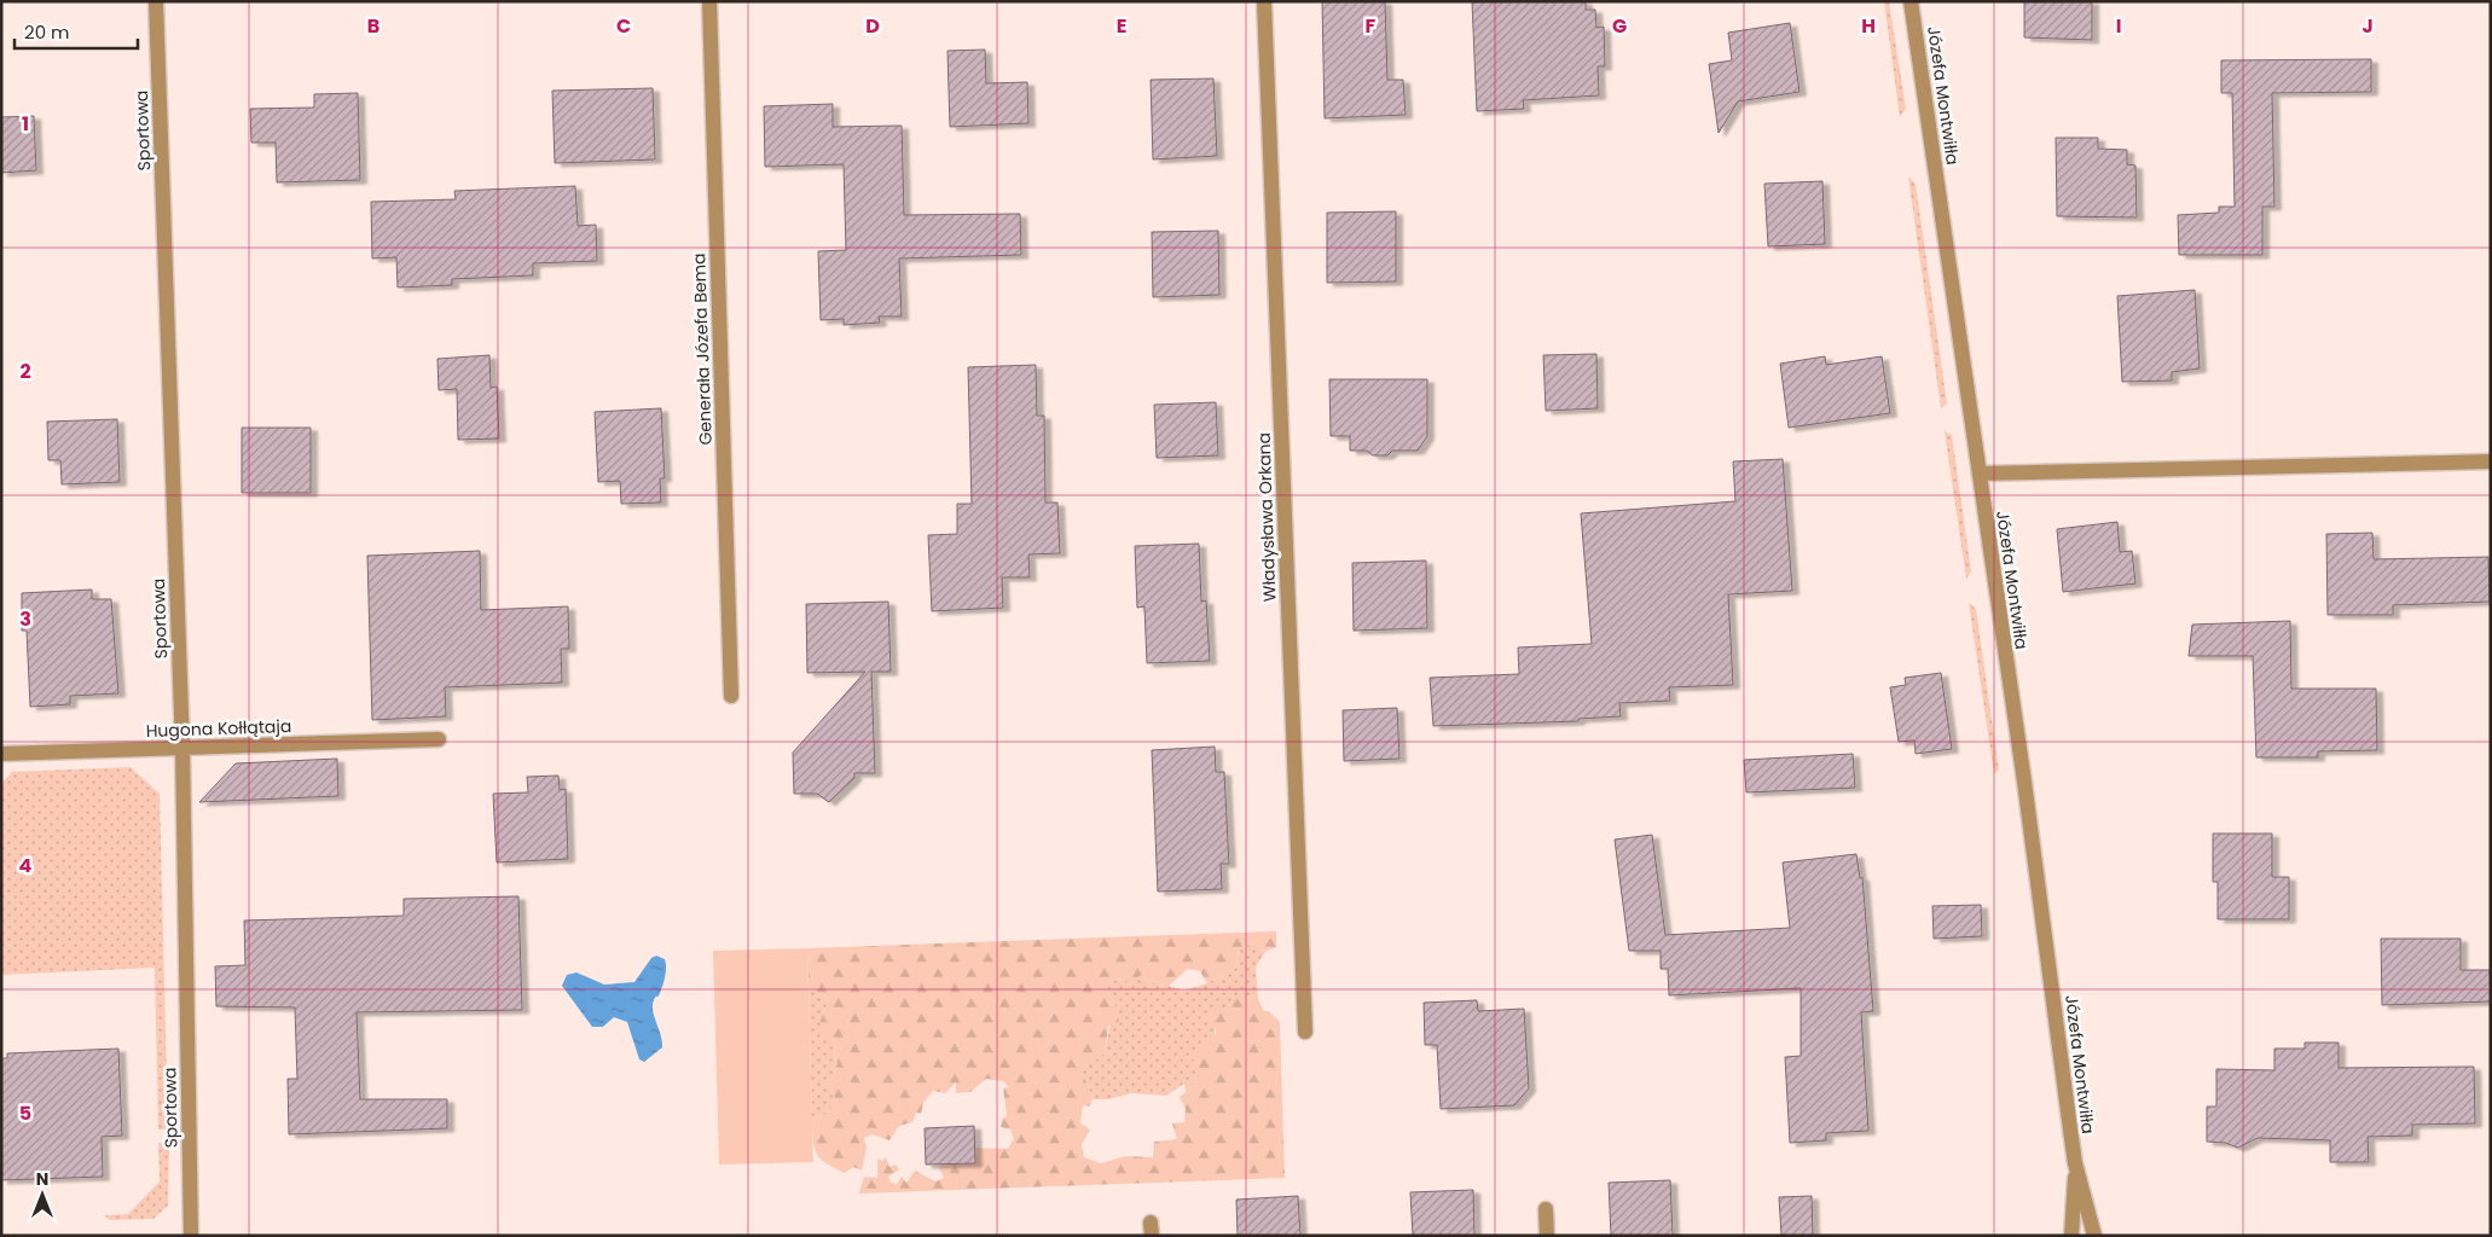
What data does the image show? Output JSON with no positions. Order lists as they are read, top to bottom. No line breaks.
{"streets":{"street":["Józefa Montwiłła","Sportowa","Generała Józefa Bema","Władysława Orkana","Hugona Kołłątaja"]},"crossings":[["Sportowa","Hugona Kołłątaja"]],"scale_bar":"20 m","north":"top","grid":{"columns":["B","C","D","E","F","G","H","I","J"],"rows":["1","2","3","4","5"]}}
